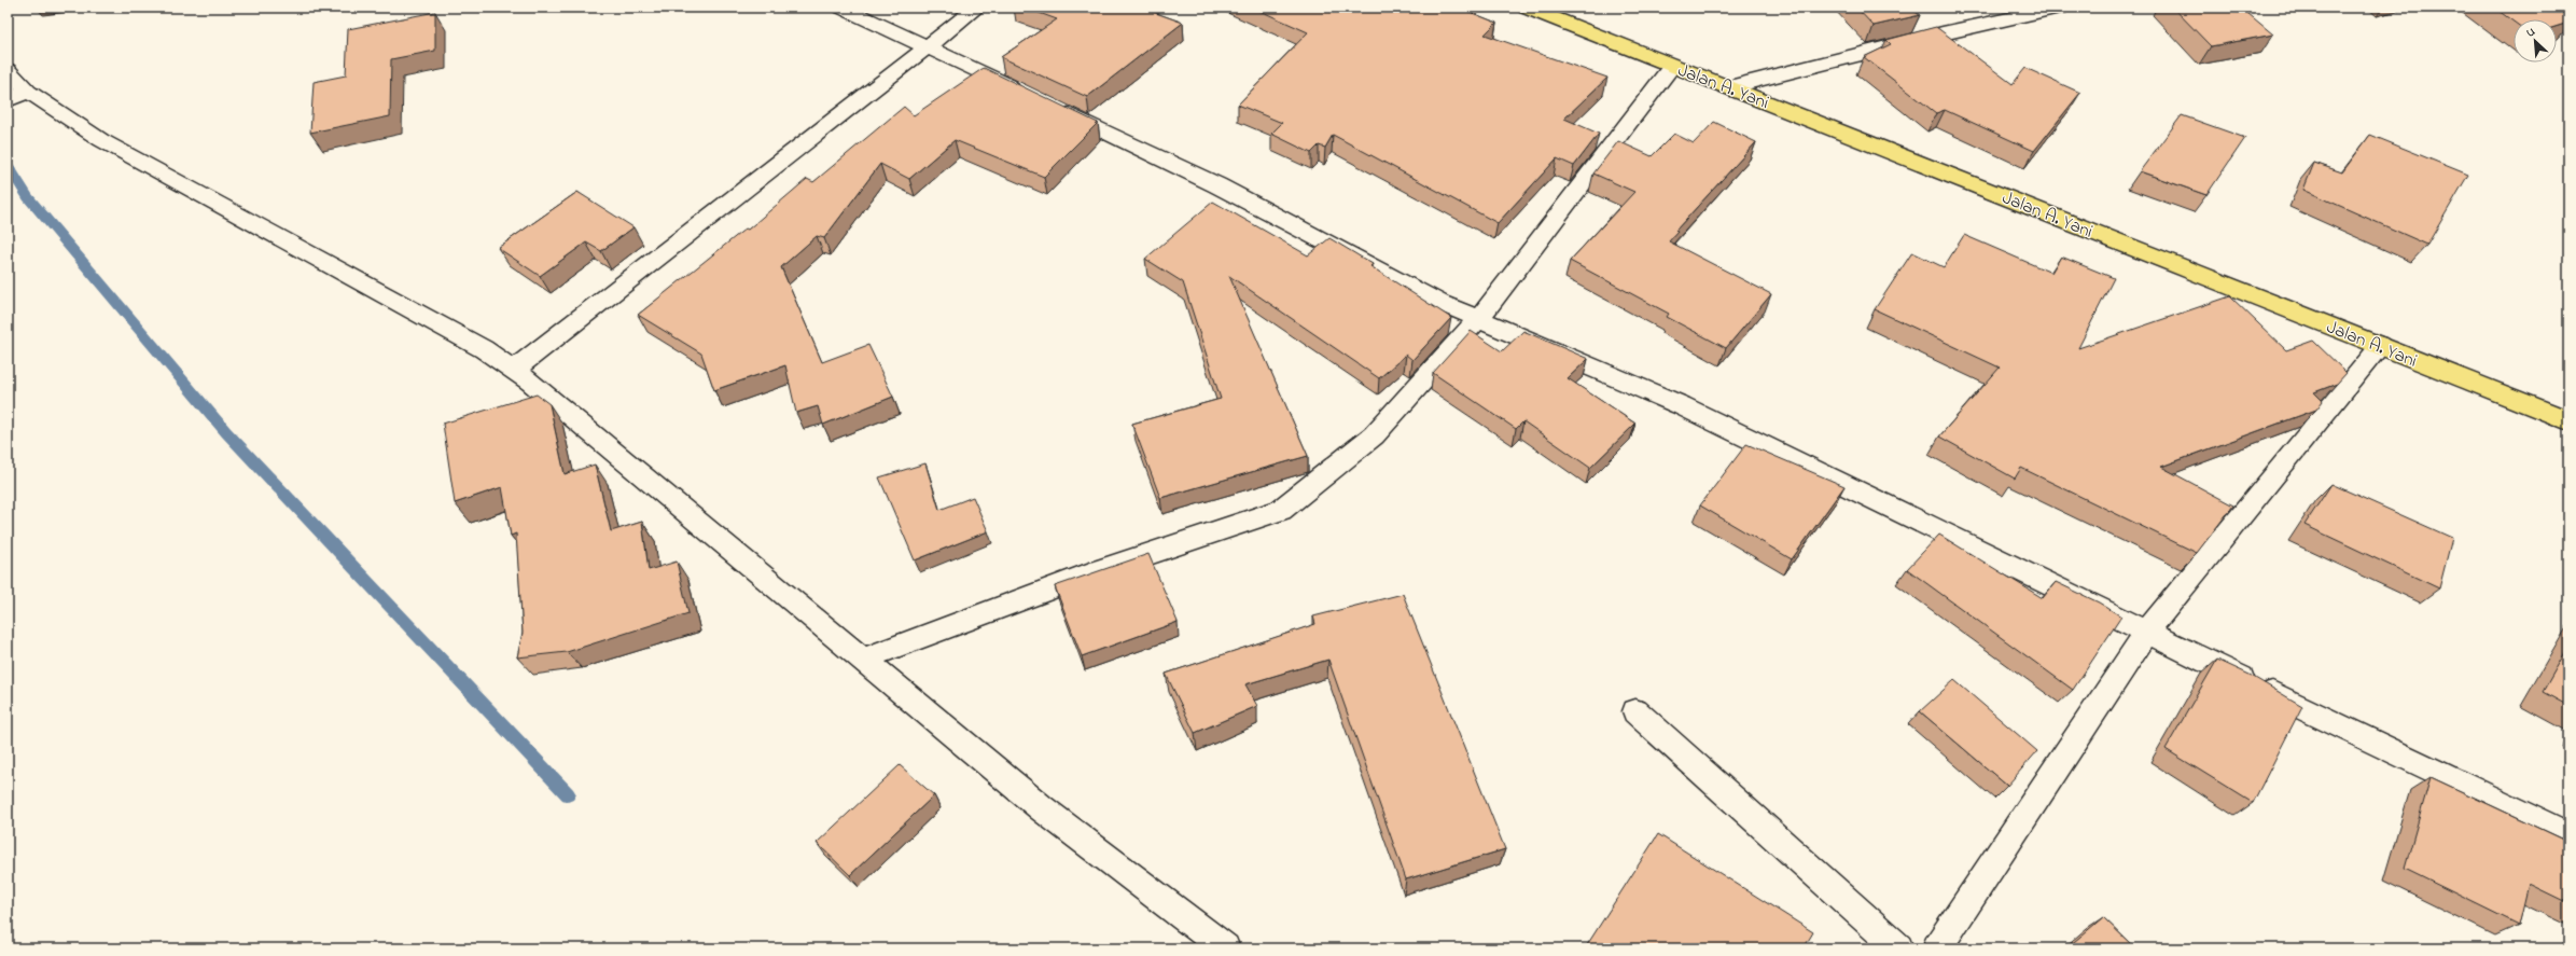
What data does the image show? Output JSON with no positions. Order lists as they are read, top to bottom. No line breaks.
{"streets":{"highway":["Jalan A. Yani"]},"north":"top left"}
